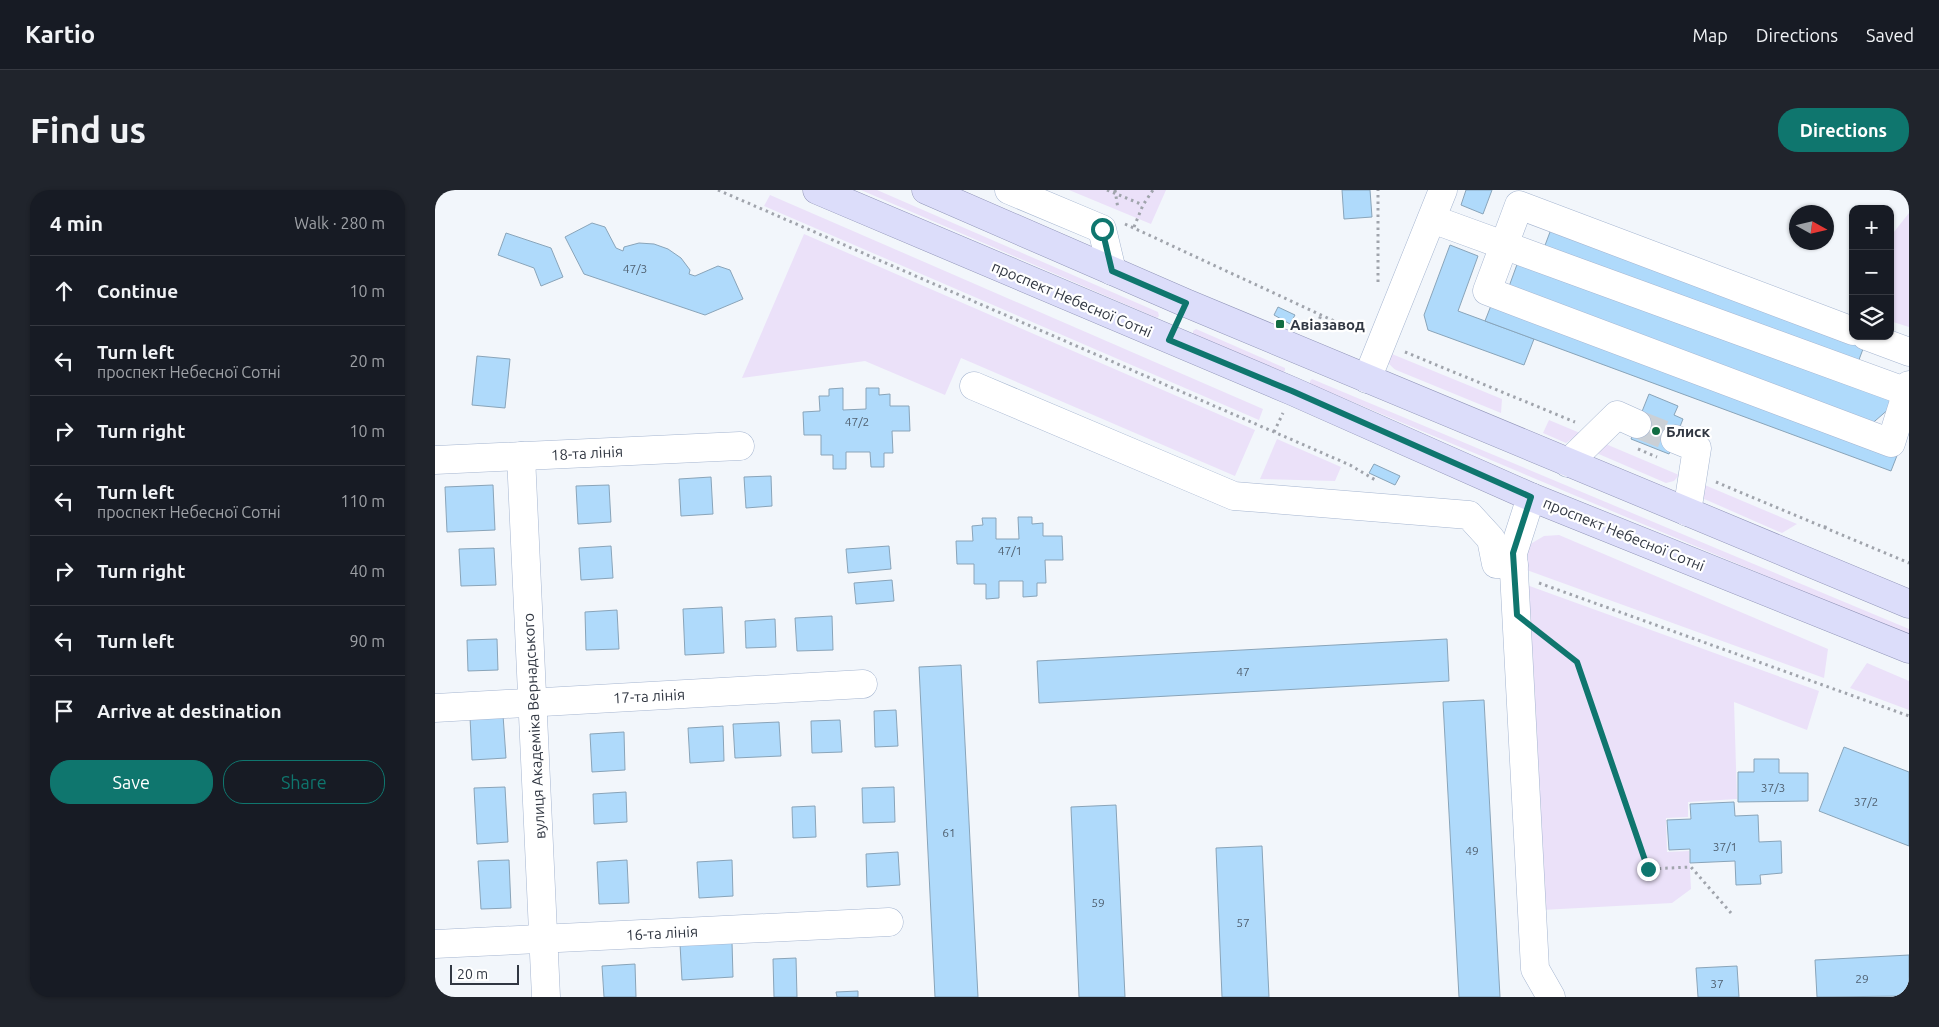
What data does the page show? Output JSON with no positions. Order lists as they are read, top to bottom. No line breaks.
{"streets":{"main road":["проспект Небесної Сотні"],"street":["18-та лінія","17-та лінія","вулиця Академіка Вернадського","16-та лінія"]},"crossings":[["18-та лінія","вулиця Академіка Вернадського"],["17-та лінія","вулиця Академіка Вернадського"],["вулиця Академіка Вернадського","16-та лінія"]],"places":{"transit":["Авіазавод"],"other":["Блиск"]},"house_numbers":["47/3","47/2","47/1","47","37/3","37/2","61","37/1","49","59","57","29","37"],"scale_bar":"20 m","north":"right","page":{"header":"Kartio","nav":["Map","Directions","Saved"],"buttons":["Directions",["Save","Share"]],"title":"Find us","heading":["4 min","Walk · 280 m"],"map_buttons":["+","−"],"list":[["Continue","10 m"],["Turn left","проспект Небесної Сотні","20 m"],["Turn right","10 m"],["Turn left","проспект Небесної Сотні","110 m"],["Turn right","40 m"],["Turn left","90 m"],"Arrive at destination"],"scale":"20 m"}}
